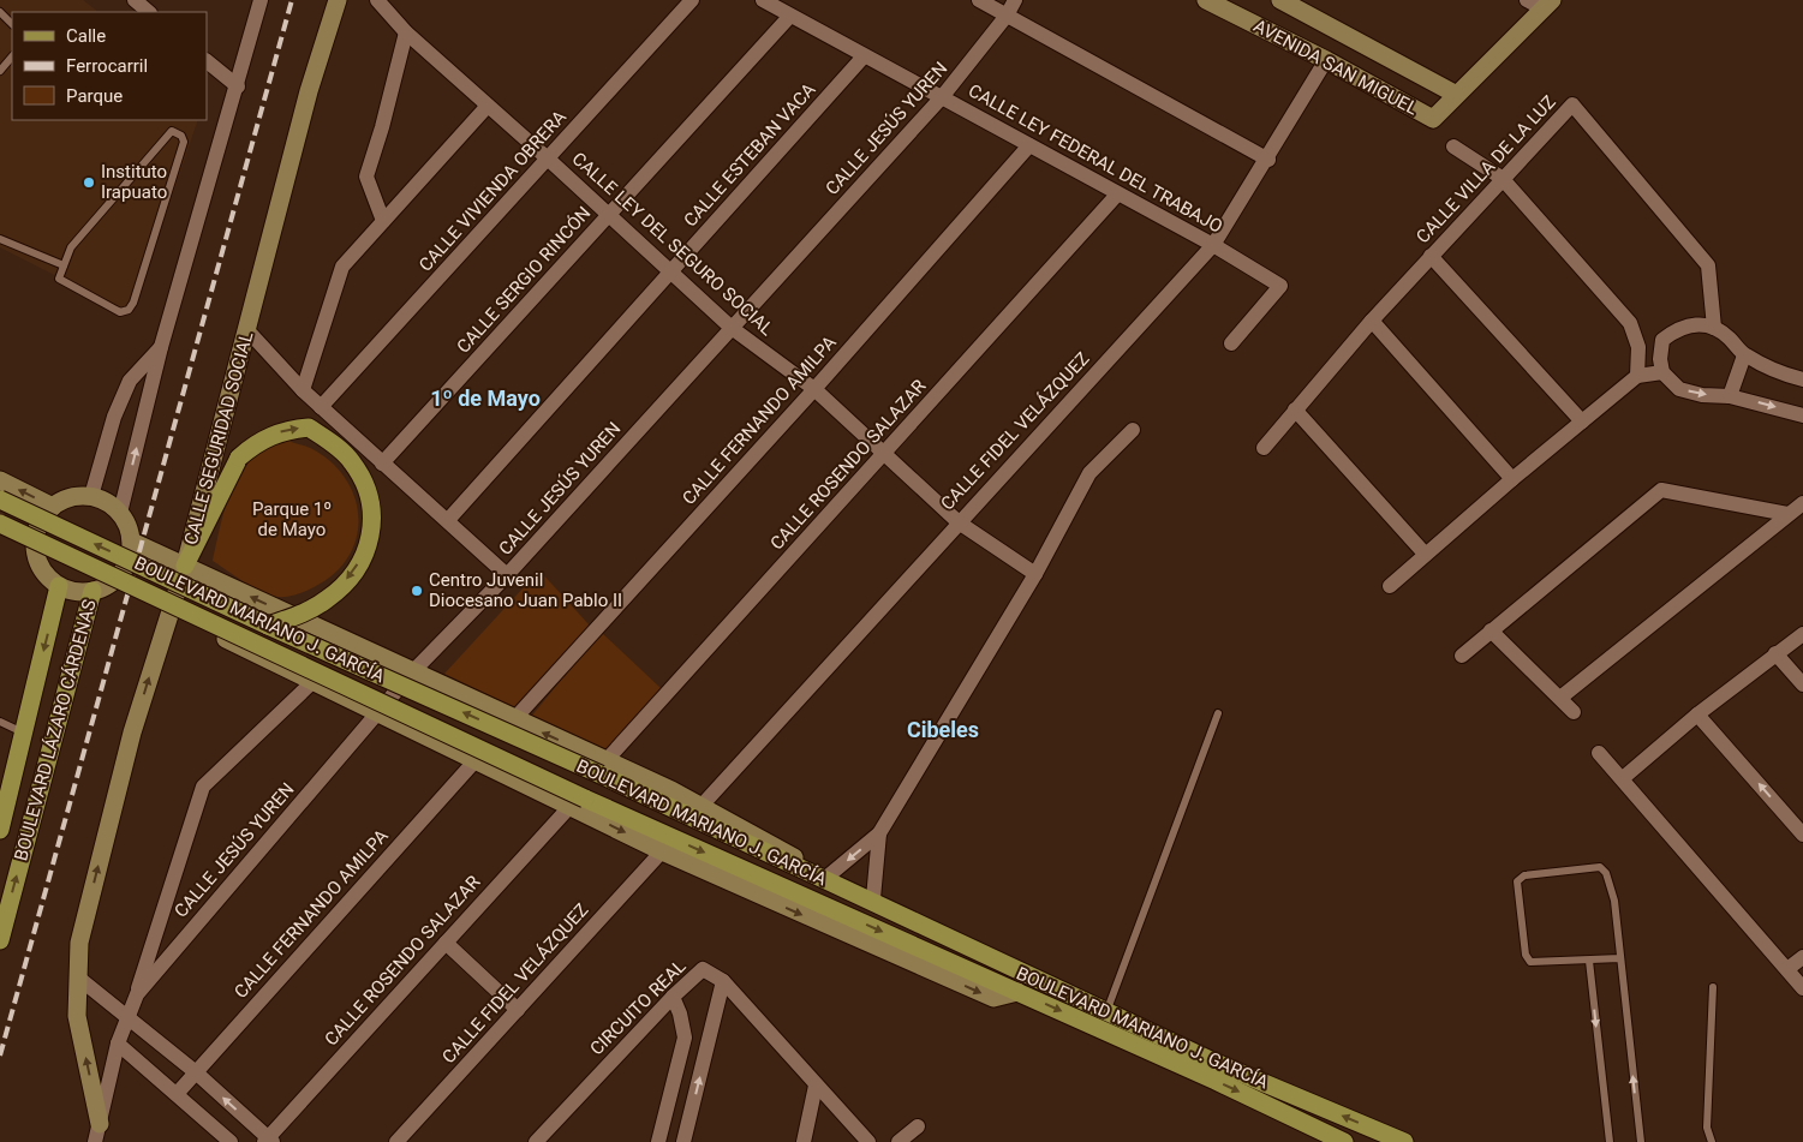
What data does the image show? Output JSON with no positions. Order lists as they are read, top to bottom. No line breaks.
{"streets":{"main road":["BOULEVARD MARIANO J. GARCÍA","BOULEVARD LÁZARO CÁRDENAS"],"street":["AVENIDA SAN MIGUEL","CALLE JESÚS YUREN","CALLE ESTEBAN VACA","CALLE LEY FEDERAL DEL TRABAJO","CALLE VILLA DE LA LUZ","CALLE VIVIENDA OBRERA","CALLE LEY DEL SEGURO SOCIAL","CALLE SERGIO RINCÓN","CALLE FERNANDO AMILPA","CALLE FIDEL VELÁZQUEZ","CALLE SEGURIDAD SOCIAL","CALLE ROSENDO SALAZAR","CIRCUITO REAL"]},"crossings":[["AVENIDA SAN MIGUEL","CALLE FIDEL VELÁZQUEZ"],["CALLE JESÚS YUREN","CALLE LEY FEDERAL DEL TRABAJO"],["CALLE JESÚS YUREN","CALLE LEY DEL SEGURO SOCIAL"],["CALLE JESÚS YUREN","CALLE SEGURIDAD SOCIAL"],["CALLE ESTEBAN VACA","CALLE LEY FEDERAL DEL TRABAJO"],["CALLE ESTEBAN VACA","CALLE LEY DEL SEGURO SOCIAL"],["CALLE LEY FEDERAL DEL TRABAJO","CALLE SERGIO RINCÓN"],["CALLE LEY FEDERAL DEL TRABAJO","CALLE FERNANDO AMILPA"],["CALLE LEY FEDERAL DEL TRABAJO","CALLE FIDEL VELÁZQUEZ"],["CALLE LEY FEDERAL DEL TRABAJO","CALLE ROSENDO SALAZAR"],["CALLE VIVIENDA OBRERA","CALLE LEY DEL SEGURO SOCIAL"],["CALLE LEY DEL SEGURO SOCIAL","CALLE SERGIO RINCÓN"],["CALLE LEY DEL SEGURO SOCIAL","CALLE FERNANDO AMILPA"],["CALLE LEY DEL SEGURO SOCIAL","CALLE FIDEL VELÁZQUEZ"],["CALLE LEY DEL SEGURO SOCIAL","CALLE ROSENDO SALAZAR"],["CALLE ROSENDO SALAZAR","BOULEVARD MARIANO J. GARCÍA"]],"districts":["1º de Mayo","Cibeles"],"parks":["Parque 1º de Mayo"],"places":["Instituto Irapuato","Centro Juvenil Diocesano Juan Pablo II"],"legend":["Calle","Ferrocarril","Parque"]}
